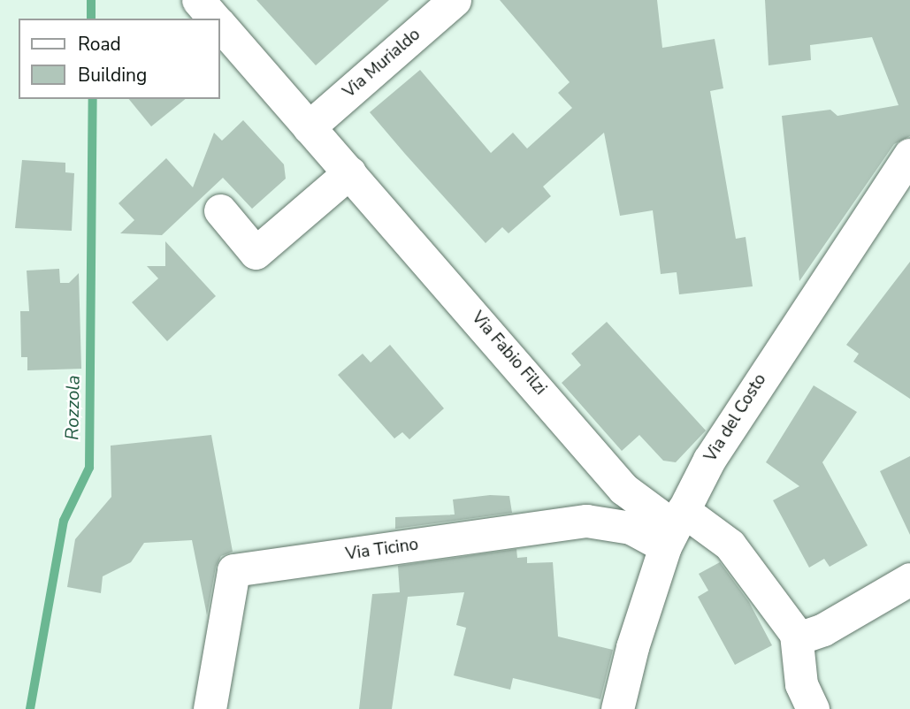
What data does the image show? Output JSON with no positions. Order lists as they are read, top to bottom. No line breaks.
{"streets":{"street":["Via Murialdo","Via Fabio Filzi","Via del Costo","Via Ticino"]},"crossings":[["Via Murialdo","Via Fabio Filzi"],["Via Fabio Filzi","Via del Costo"],["Via Fabio Filzi","Via Ticino"],["Via del Costo","Via Ticino"]],"water":["Rozzola"],"legend":["Road","Building"]}
